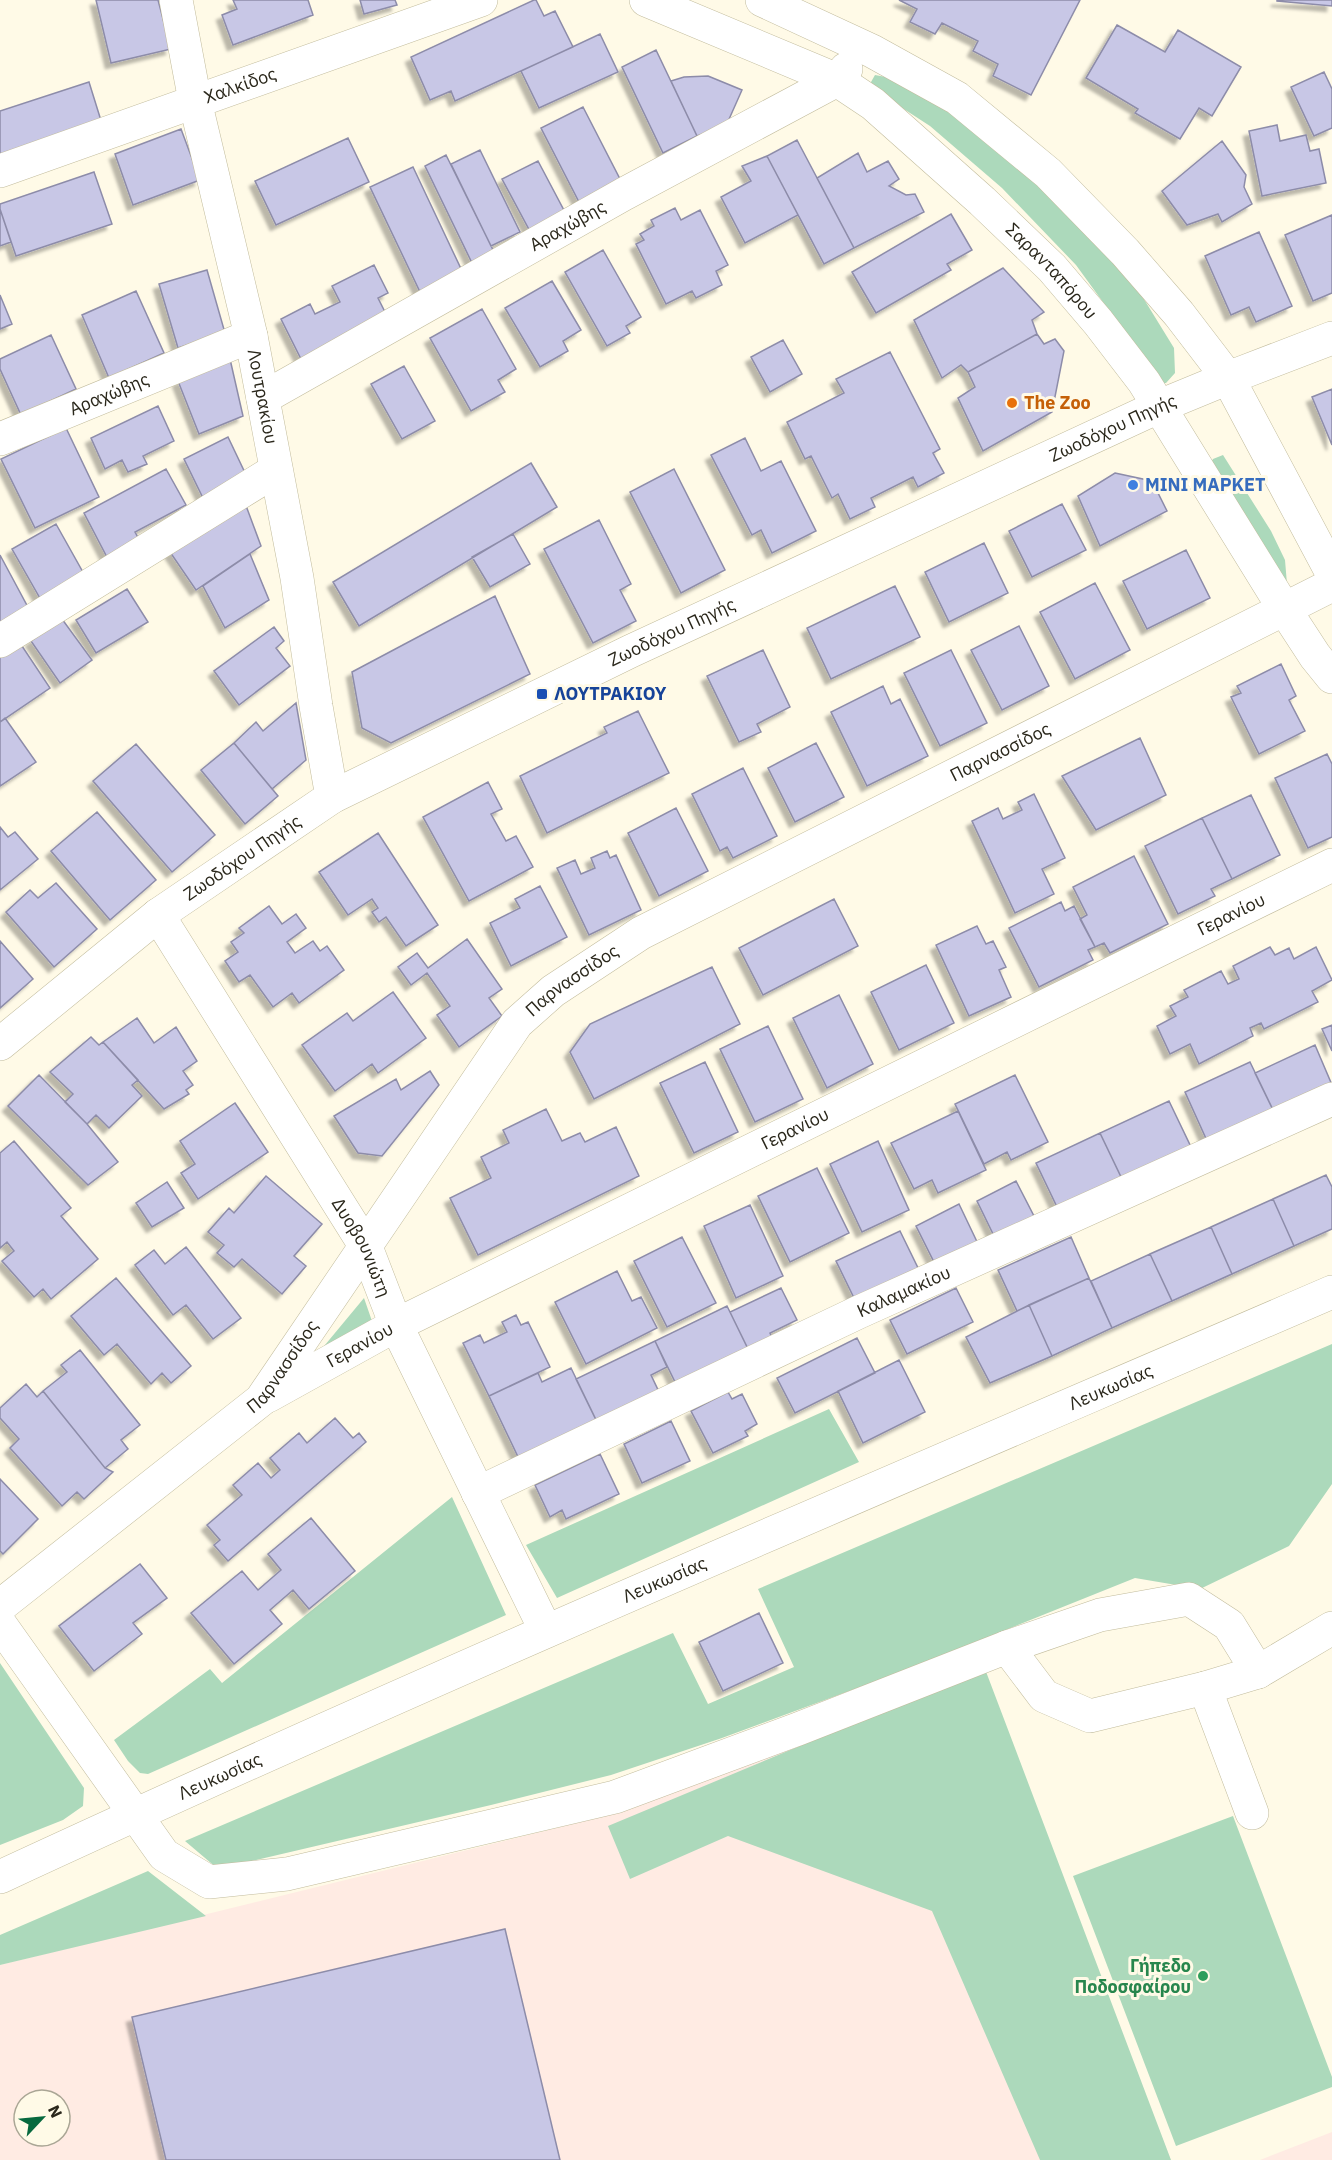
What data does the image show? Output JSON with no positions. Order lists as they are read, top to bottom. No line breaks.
{"streets":{"street":["Χαλκίδος","Αραχώβης","Σαρανταπόρου","Λουτρακίου","Ζωοδόχου Πηγής","Παρνασσίδος","Γερανίου","Δυοβουνιώτη","Καλαμακίου","Λευκωσίας"]},"crossings":[["Χαλκίδος","Λουτρακίου"],["Αραχώβης","Σαρανταπόρου"],["Αραχώβης","Λουτρακίου"],["Σαρανταπόρου","Ζωοδόχου Πηγής"],["Σαρανταπόρου","Παρνασσίδος"],["Λουτρακίου","Ζωοδόχου Πηγής"],["Ζωοδόχου Πηγής","Δυοβουνιώτη"],["Παρνασσίδος","Γερανίου"],["Παρνασσίδος","Δυοβουνιώτη"],["Γερανίου","Δυοβουνιώτη"],["Δυοβουνιώτη","Καλαμακίου"],["Δυοβουνιώτη","Λευκωσίας"]],"places":{"other":["The Zoo","ΜΙΝΙ ΜΑΡΚΕΤ","Γήπεδο Ποδοσφαίρου"],"transit":["ΛΟΥΤΡΑΚΙΟΥ"]},"north":"top right"}
